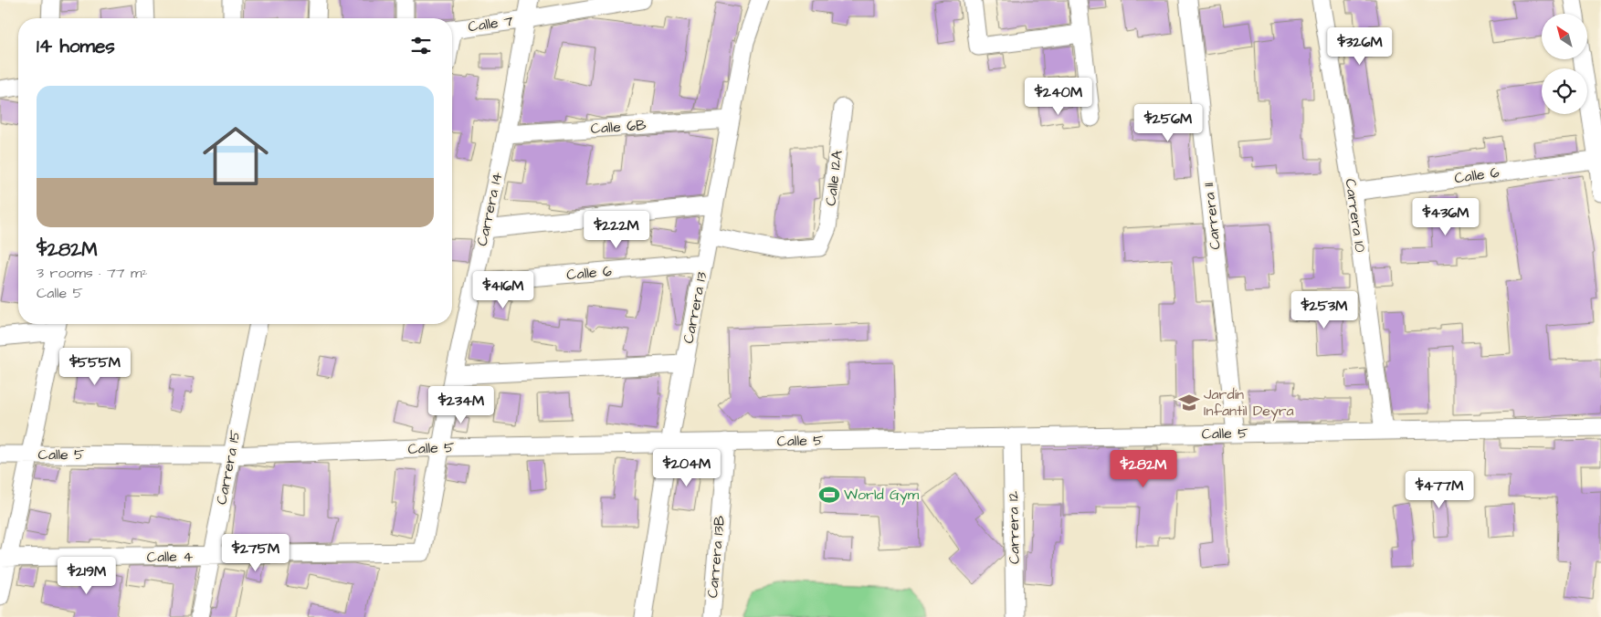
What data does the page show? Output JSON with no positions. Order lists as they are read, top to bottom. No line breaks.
{"streets":{"street":["Calle 7","Calle 6B","Calle 6","Calle 12A","Carrera 14","Carrera 10","Carrera 11","Carrera 13","Calle 5","Carrera 15","Carrera 12","Calle 4","Carrera 13B"]},"crossings":[["Calle 7","Carrera 14"],["Calle 6B","Carrera 14"],["Calle 6B","Carrera 13"],["Calle 6","Carrera 14"],["Calle 6","Carrera 10"],["Calle 6","Carrera 13"],["Calle 12A","Carrera 13"],["Carrera 14","Calle 5"],["Carrera 14","Calle 4"],["Carrera 10","Calle 5"],["Carrera 11","Calle 5"],["Carrera 13","Calle 5"],["Calle 5","Carrera 15"],["Calle 5","Carrera 12"],["Calle 5","Carrera 13B"],["Carrera 15","Calle 4"]],"places":{"school or university":["Jardín Infantil Deyra"],"sports":["World Gym"]},"north":"top left","page":{"heading":"14 homes","price":["$326M","$240M","$256M","$436M","$222M","$416M","$253M","$555M","$234M","$204M","$282M","$477M","$275M","$219M"],"list":[{"name":"$282M","note":"3 rooms · 77 m² · Calle 5"}]}}
